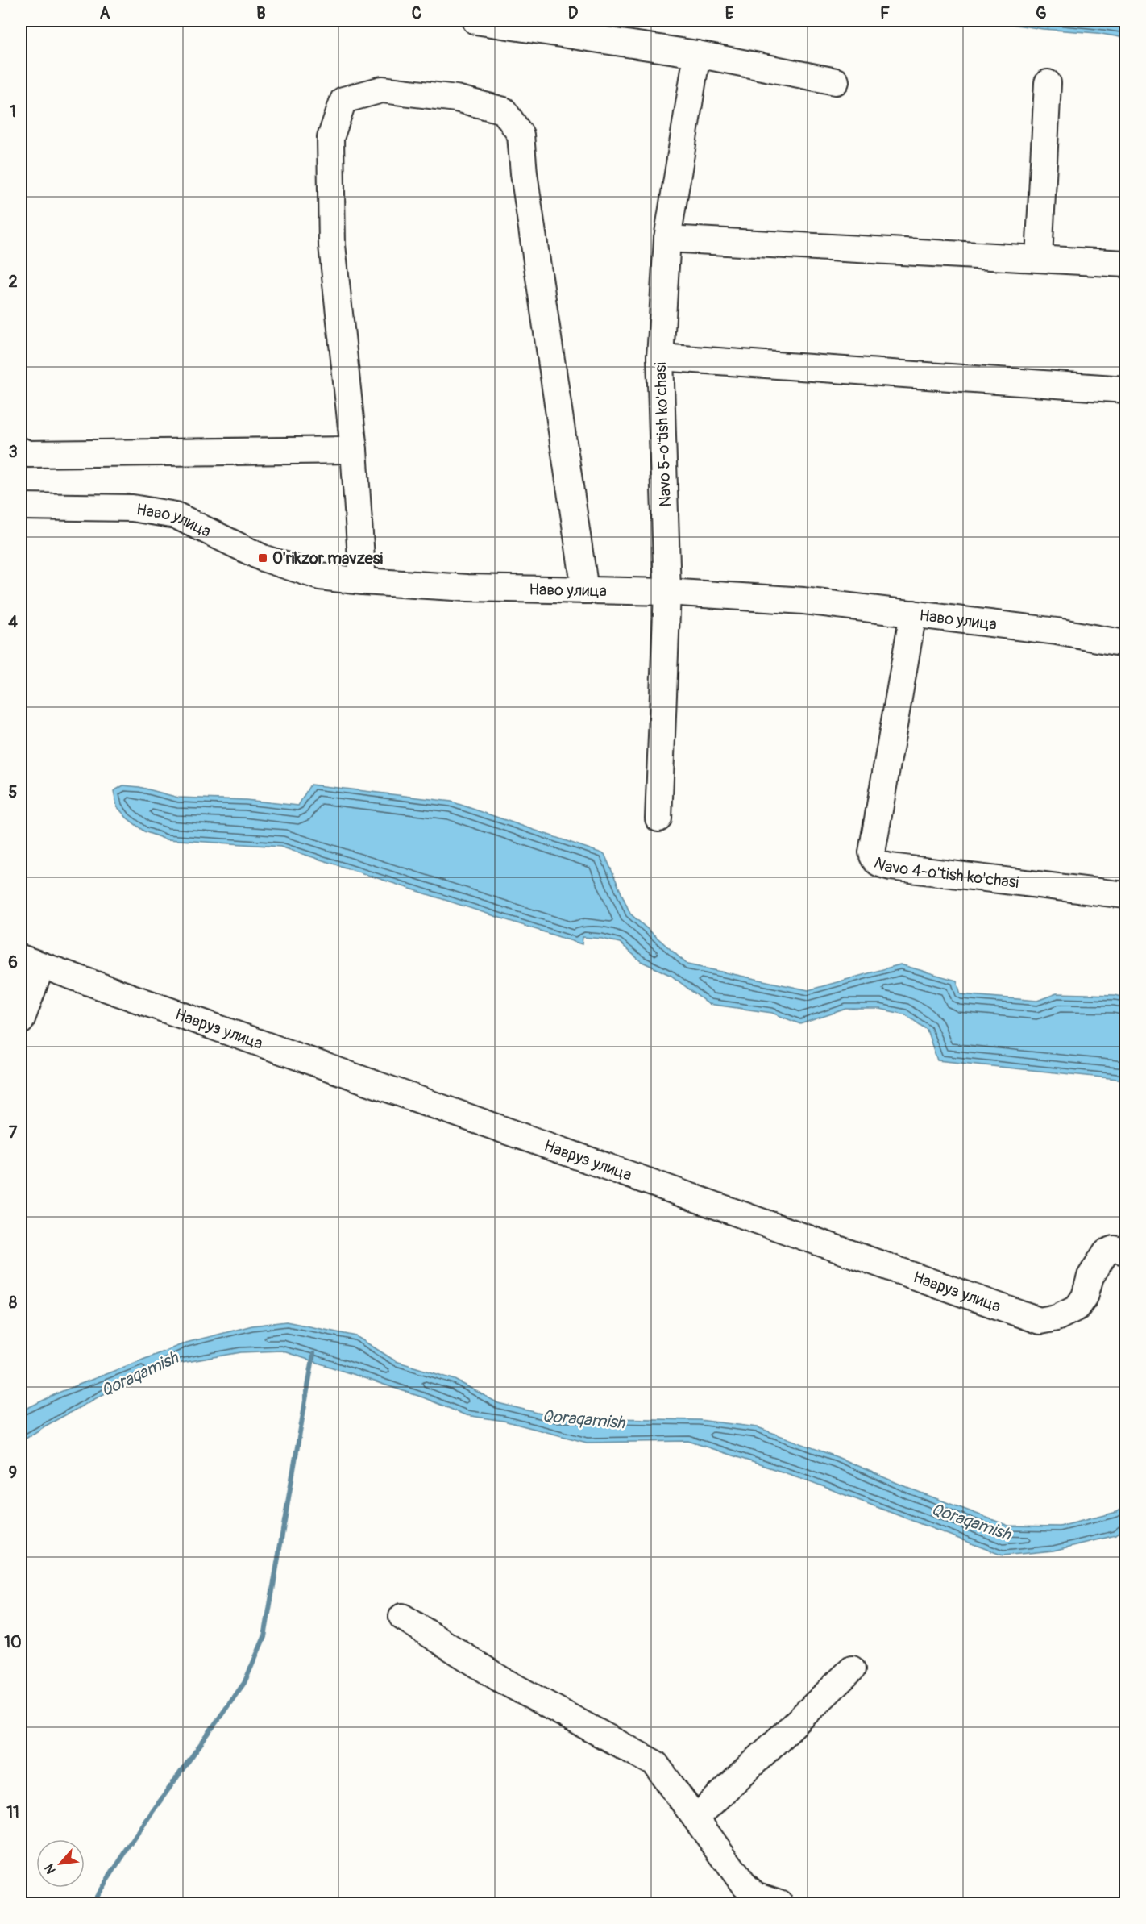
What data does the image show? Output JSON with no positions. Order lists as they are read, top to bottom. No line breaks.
{"streets":{"street":["Navo 5-o'tish ko'chasi","Наво улица","Navo 4-o'tish ko'chasi","Навруз улица"]},"crossings":[["Navo 5-o'tish ko'chasi","Наво улица"],["Наво улица","Navo 4-o'tish ko'chasi"]],"water":["Qoraqamish"],"places":{"transit":["O'rikzor mavzesi"]},"north":"bottom left","grid":{"columns":["A","B","C","D","E","F","G"],"rows":["1","2","3","4","5","6","7","8","9","10","11"]}}
